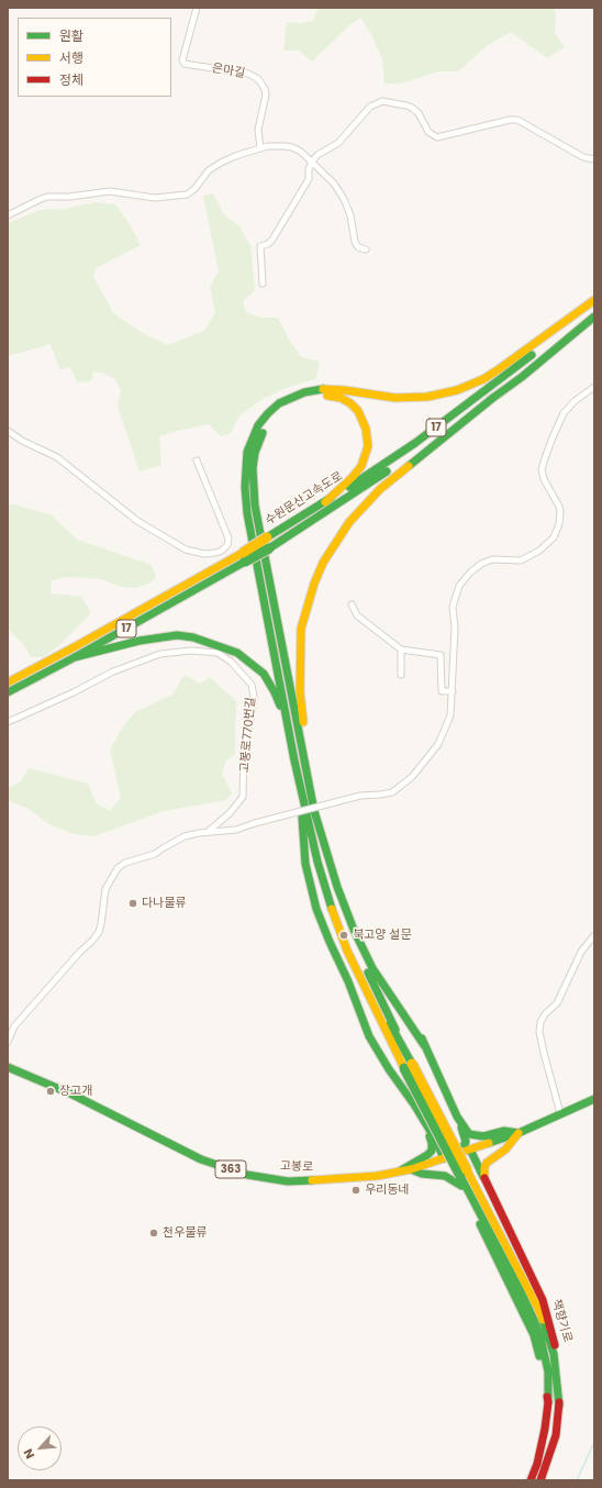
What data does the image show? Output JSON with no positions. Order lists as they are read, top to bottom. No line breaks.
{"streets":{"main road":["17","수원문산고속도로","고봉로","363","책향기로"],"street":["은마길","고봉로770번길"]},"crossings":[["고봉로","책향기로"]],"places":["다나물류","북고양 설문","장고개","우리동네","천우물류"],"legend":["원활","서행","정체"],"north":"bottom left"}
